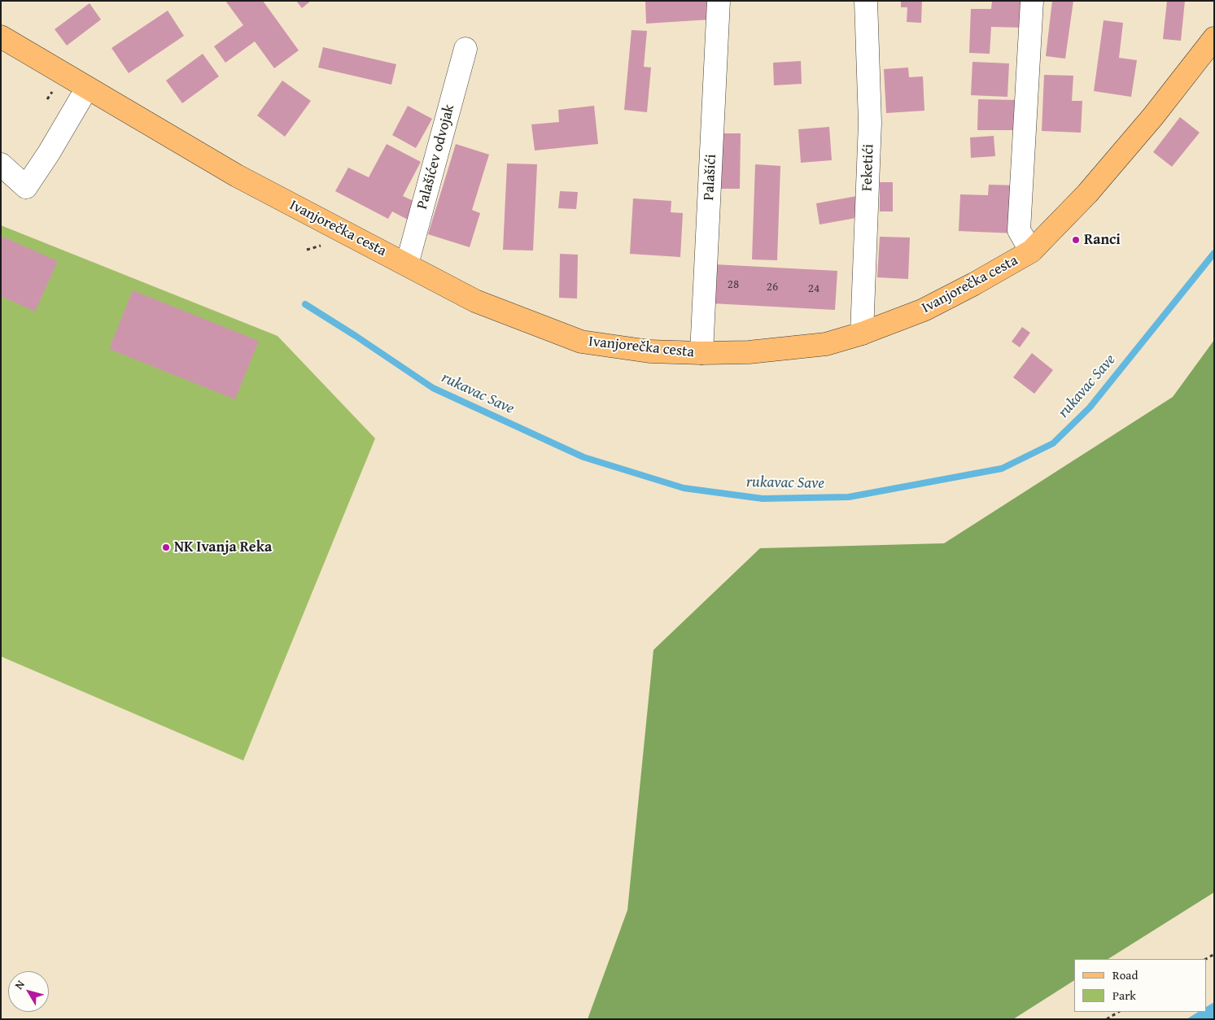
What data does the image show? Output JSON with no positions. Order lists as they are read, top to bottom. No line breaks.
{"streets":{"main road":["Ivanjorečka cesta"],"street":["Palašićev odvojak","Feketići","Palašići"]},"crossings":[["Palašićev odvojak","Ivanjorečka cesta"],["Feketići","Ivanjorečka cesta"],["Palašići","Ivanjorečka cesta"]],"water":["rukavac Save"],"places":["Ranci","NK Ivanja Reka"],"house_numbers":["28","26","24"],"legend":["Road","Park"],"north":"top left"}
